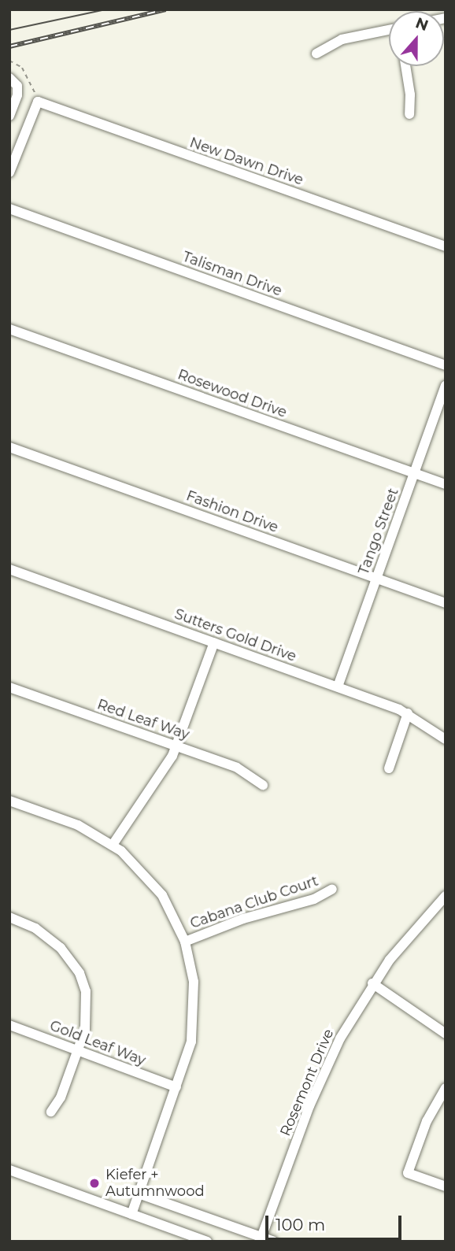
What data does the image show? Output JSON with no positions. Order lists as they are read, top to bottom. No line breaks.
{"streets":{"street":["New Dawn Drive","Talisman Drive","Rosewood Drive","Fashion Drive","Tango Street","Sutters Gold Drive","Red Leaf Way","Cabana Club Court","Gold Leaf Way","Rosemont Drive"]},"crossings":[["Rosewood Drive","Tango Street"],["Fashion Drive","Tango Street"],["Tango Street","Sutters Gold Drive"]],"places":["Kiefer + Autumnwood"],"scale_bar":"100 m","north":"top"}
